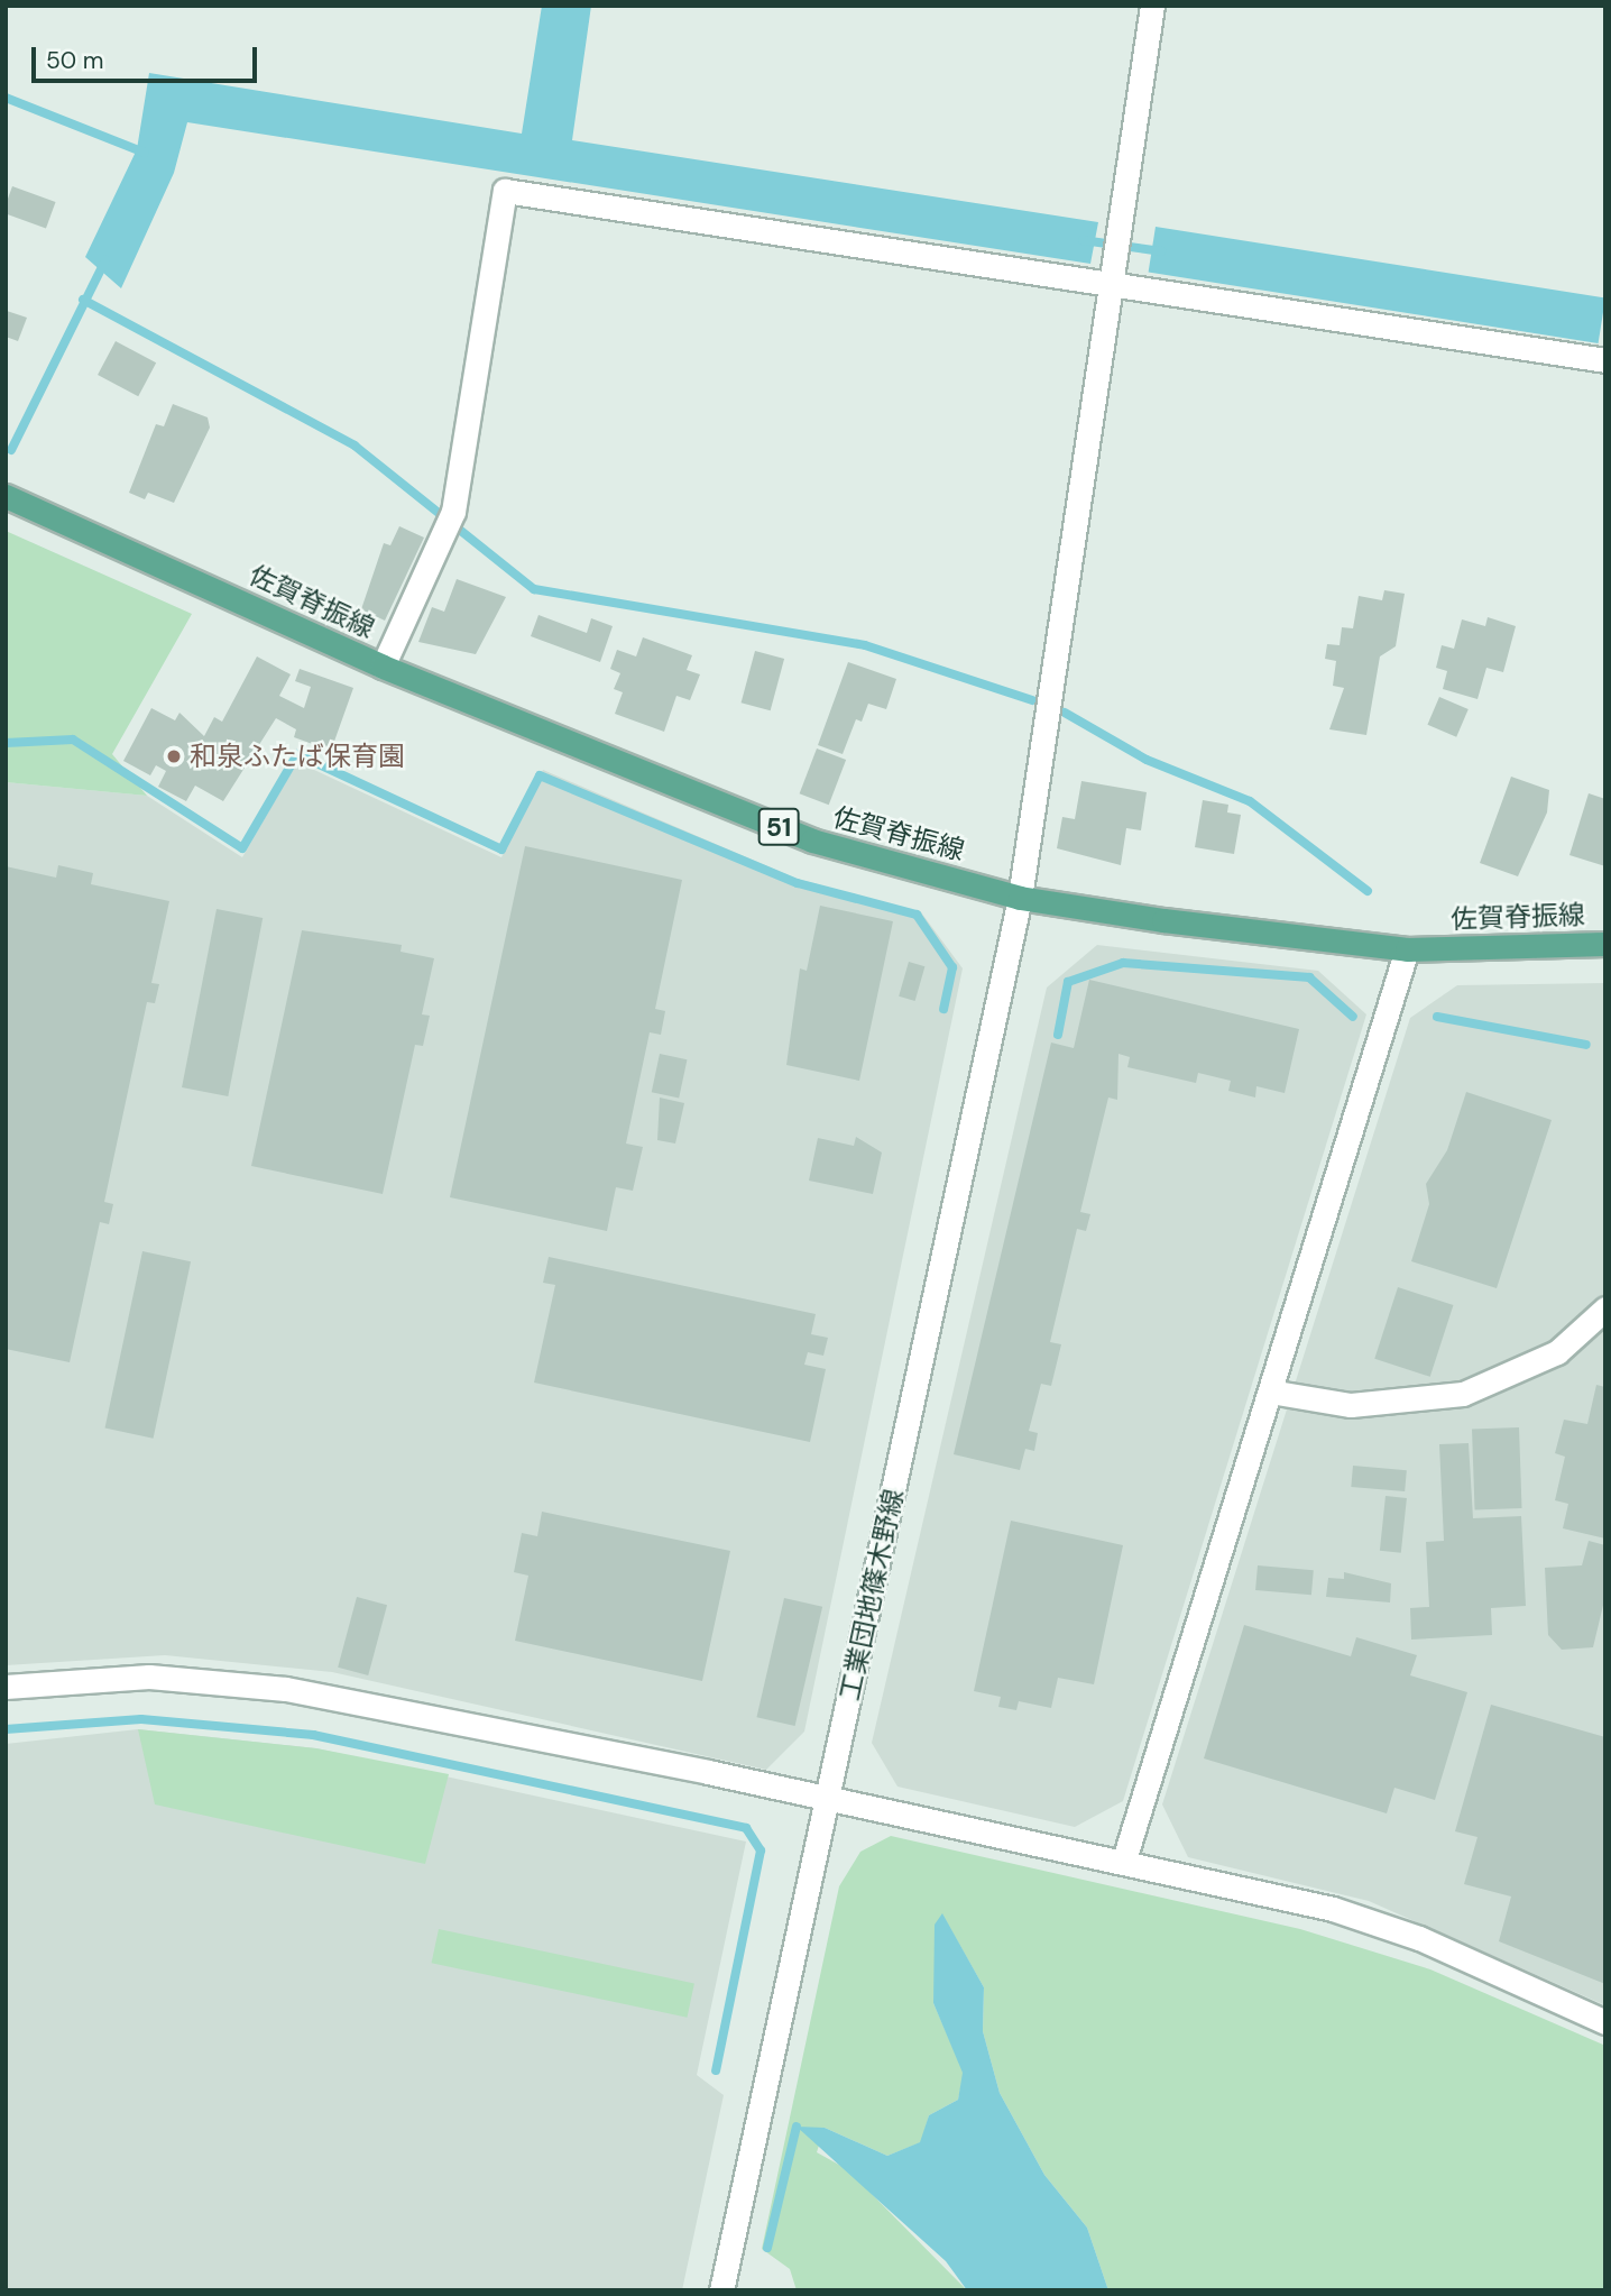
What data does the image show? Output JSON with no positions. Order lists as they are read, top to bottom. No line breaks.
{"streets":{"main road":["佐賀脊振線","51"],"street":["工業団地篠木野線"]},"crossings":[["佐賀脊振線","工業団地篠木野線"]],"places":["和泉ふたば保育園"],"scale_bar":"50 m"}
